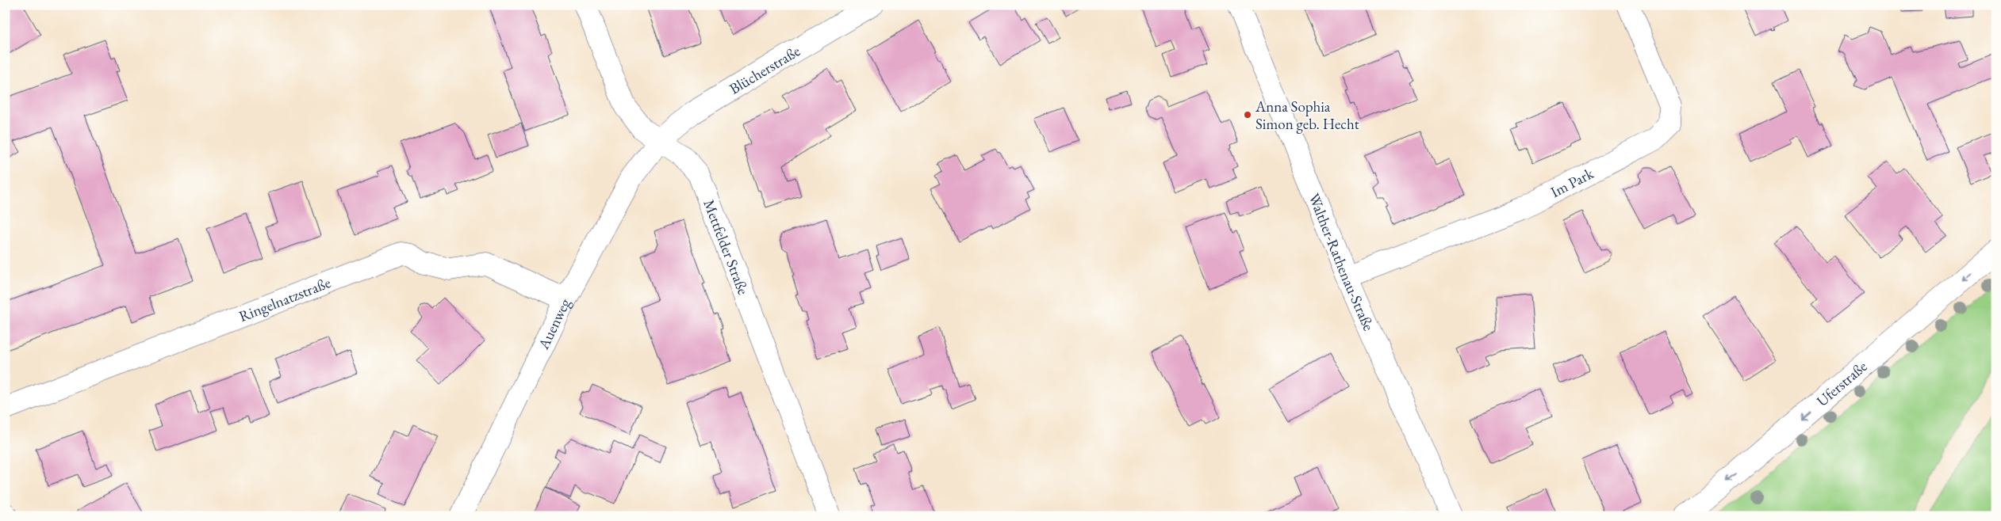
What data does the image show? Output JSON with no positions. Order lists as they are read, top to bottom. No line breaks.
{"streets":{"street":["Blücherstraße","Im Park","Mettfelder Straße","Walther-Rathenau-Straße","Ringelnatzstraße","Auenweg","Uferstraße"]},"crossings":[["Blücherstraße","Mettfelder Straße"],["Blücherstraße","Auenweg"],["Im Park","Walther-Rathenau-Straße"],["Mettfelder Straße","Auenweg"],["Ringelnatzstraße","Auenweg"]],"one_way":["Uferstraße"],"places":["Anna Sophia Simon geb. Hecht"]}
